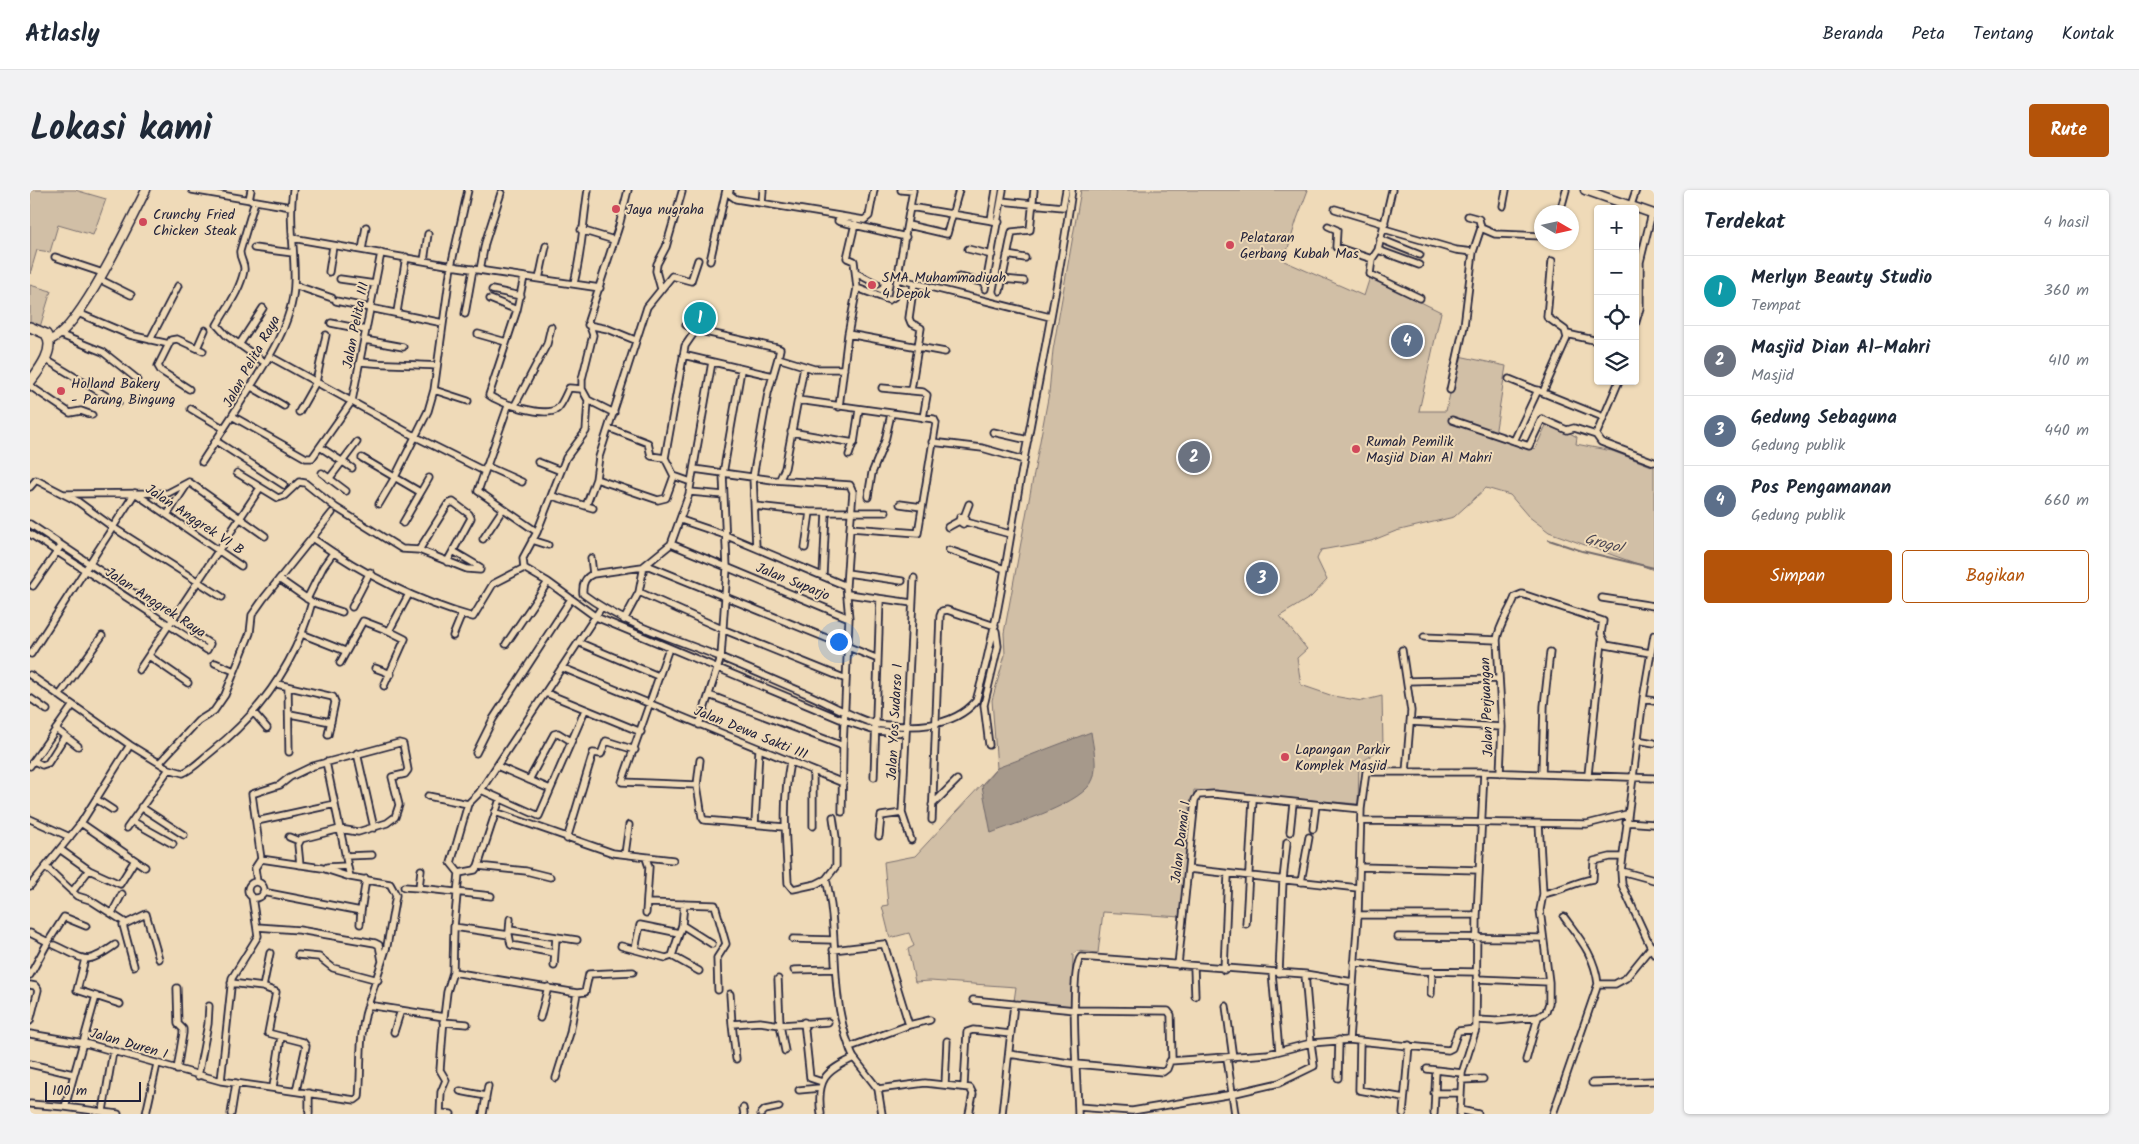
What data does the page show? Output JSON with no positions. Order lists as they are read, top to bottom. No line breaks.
{"streets":{"street":["Jalan Pelita III","Jalan Pelita Raya","Jalan Anggrek VI B","Jalan Suparjo","Jalan Anggrek Raya","Jalan Perjuangan","Jalan Yos Sudarso 1","Jalan Dewa Sakti III","Jalan Damai I","Jalan Duren I"]},"water":["Grogol"],"places":["Jaya nugraha","Crunchy Fried Chicken Steak","Pelataran Gerbang Kubah Mas","SMA Muhammadiyah 4 Depok","Holland Bakery - Parung Bingung","Rumah Pemilik Masjid Dian Al Mahri","Lapangan Parkir Komplek Masjid"],"scale_bar":"100 m","north":"right","page":{"header":"Atlasly","nav":["Beranda","Peta","Tentang","Kontak"],"title":"Lokasi kami","buttons":["Rute",["Simpan","Bagikan"]],"heading":["Terdekat","4 hasil"],"map_buttons":["+","−"],"list":[{"mark":"1","name":"Merlyn Beauty Studio","note":"Tempat","value":"360 m"},{"mark":"2","name":"Masjid Dian Al-Mahri","note":"Masjid","value":"410 m"},{"mark":"3","name":"Gedung Sebaguna","note":"Gedung publik","value":"440 m"},{"mark":"4","name":"Pos Pengamanan","note":"Gedung publik","value":"660 m"}],"pins":["1","4","2","3"],"scale":"100 m"}}
